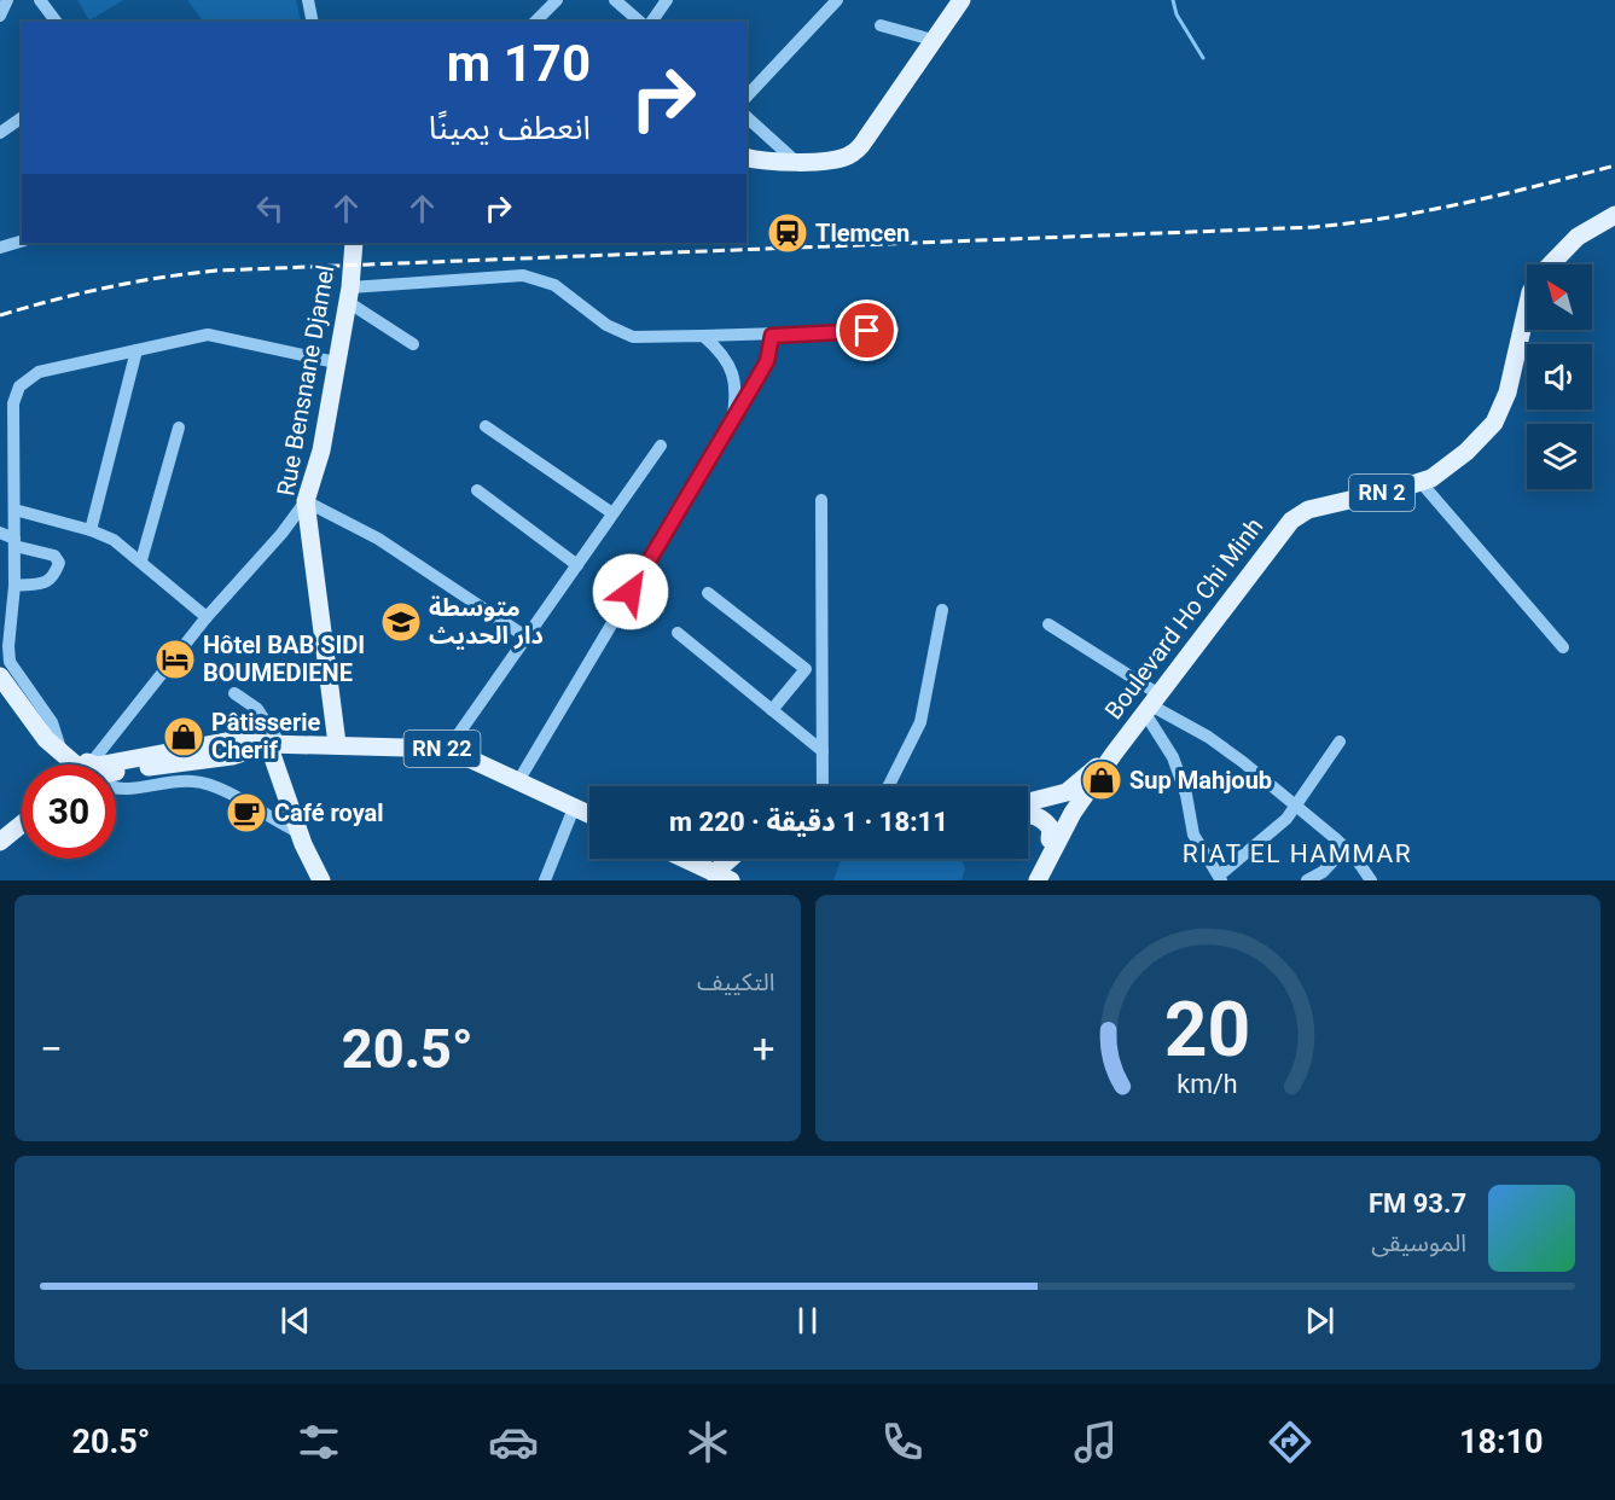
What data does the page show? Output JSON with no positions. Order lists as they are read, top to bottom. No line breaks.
{"streets":{"main road":["Rue Bensnane Djamel","RN 2","Boulevard Ho Chi Minh","RN 22"]},"crossings":[["Rue Bensnane Djamel","RN 22"],["RN 2","Boulevard Ho Chi Minh"]],"districts":["RIAT EL HAMMAR"],"places":{"station":["Tlemcen"],"school or university":["متوسطة دار الحديث"],"hotel":["Hôtel BAB SIDI BOUMEDIENE"],"shop":["Pâtisserie Cherif","Sup Mahjoub"],"cafe":["Café royal"]},"north":"top left","page":{"turn":["170 m","انعطف يمينًا"],"limit":"30","trip":"18:11 · 1 دقيقة · 220 m","tile":"التكييف","heat":["−","20.5°","+"],"song":["93.7 FM","الموسيقى"],"tabs":["18:10","20.5°"],"gauge":["20","km/h"]}}
